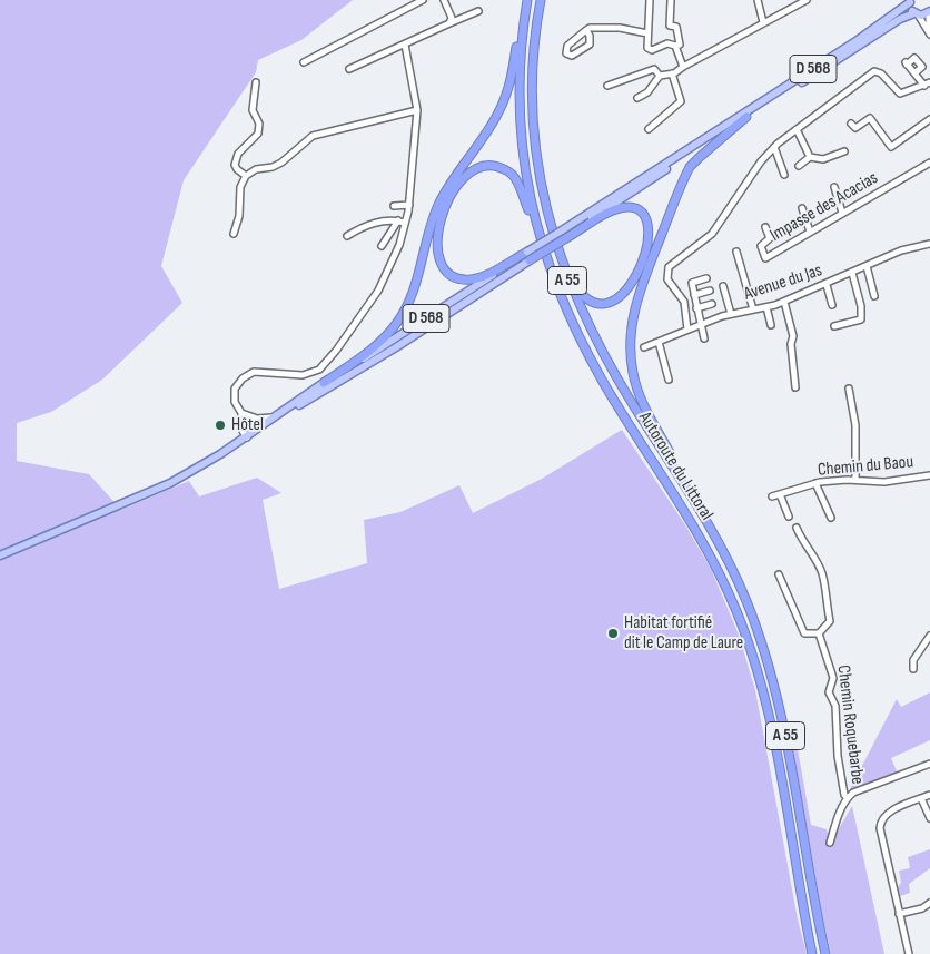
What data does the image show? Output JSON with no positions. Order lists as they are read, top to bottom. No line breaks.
{"streets":{"highway":["A 55","Autoroute du Littoral"],"main road":["D 568"],"street":["Impasse des Acacias","Avenue du Jas","Chemin du Baou","Chemin Roquebarbe"]},"places":["Hôtel","Habitat fortifié dit le Camp de Laure"]}
